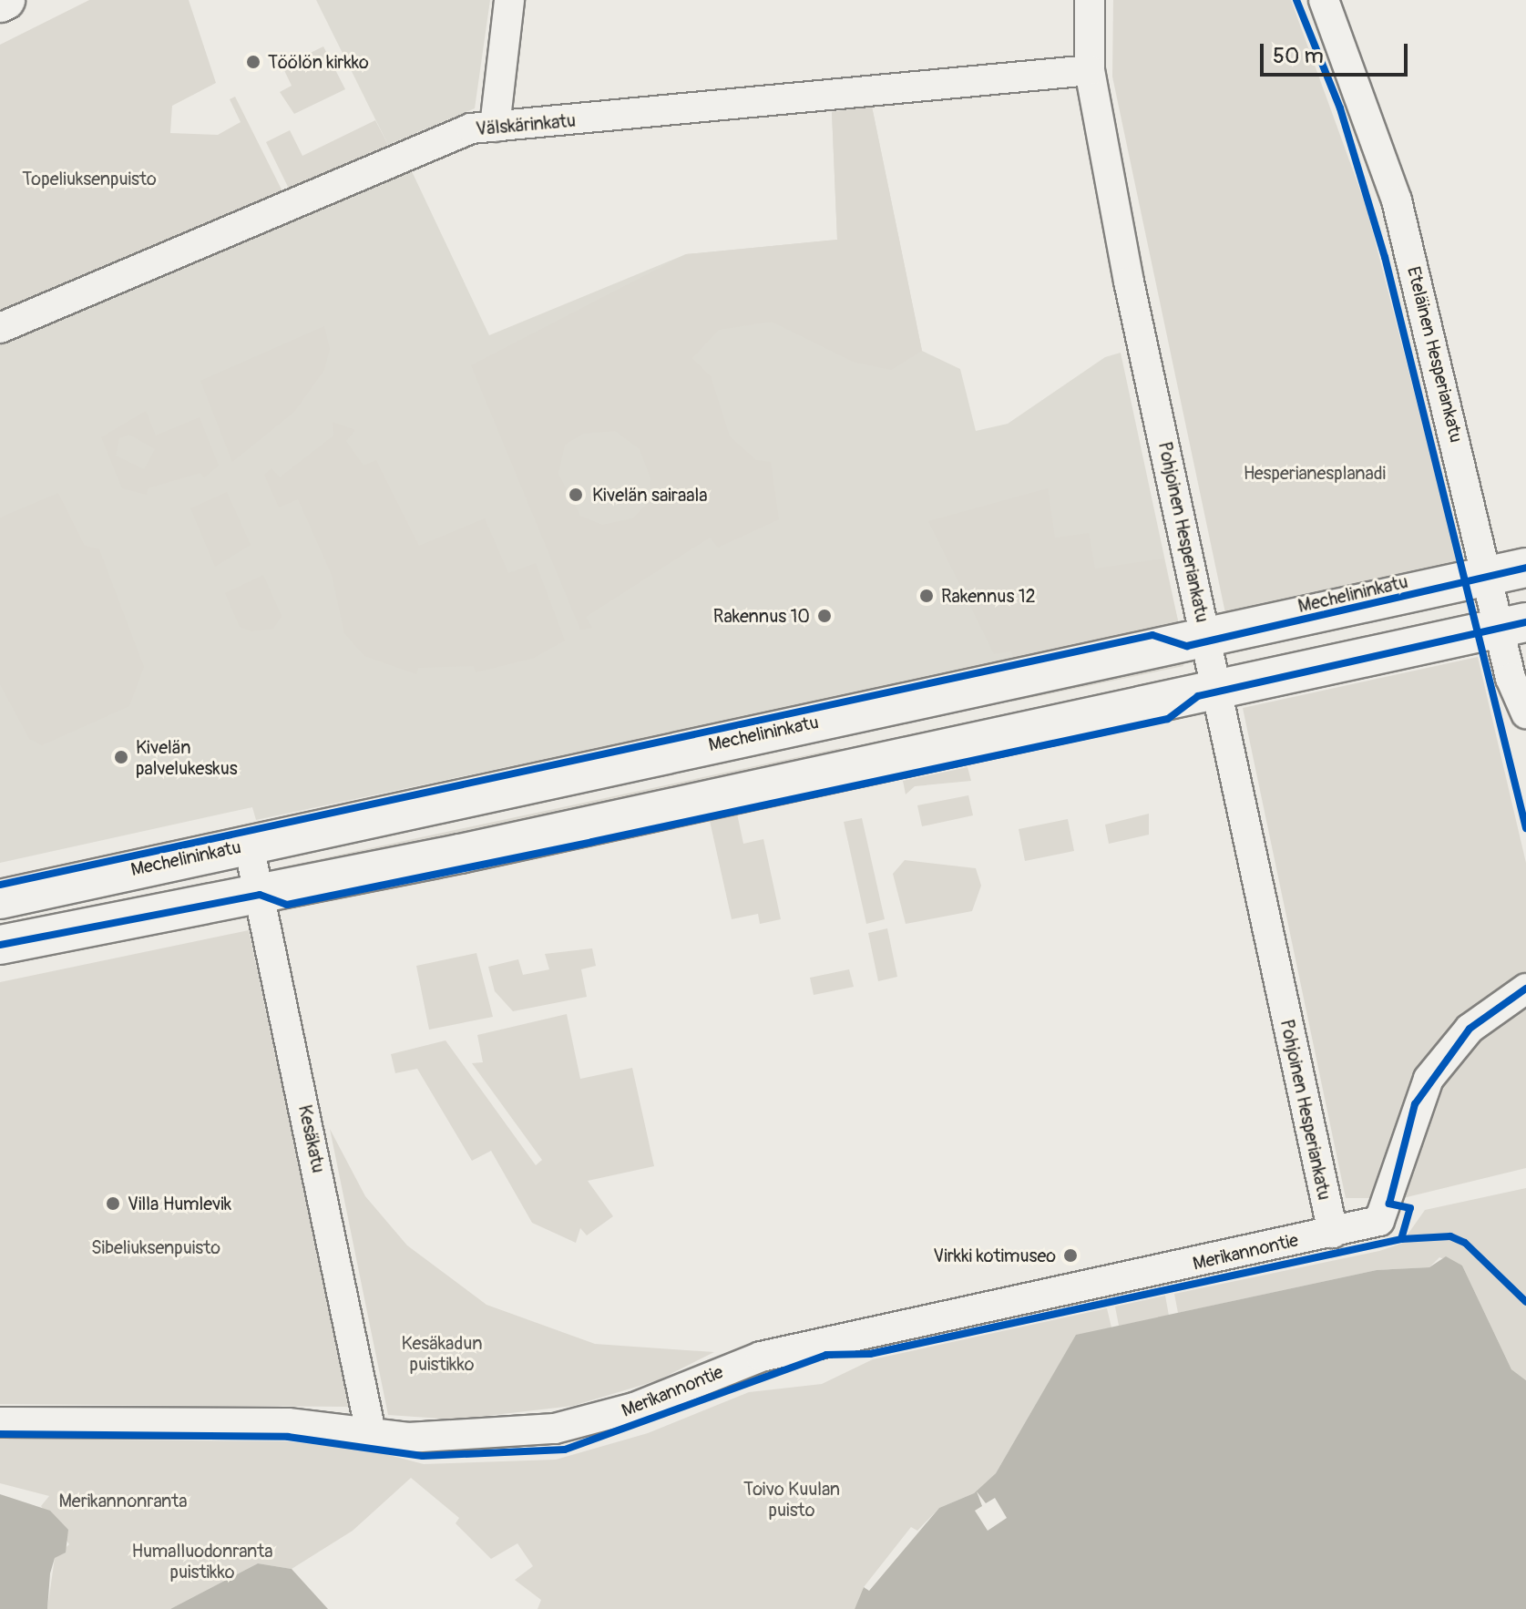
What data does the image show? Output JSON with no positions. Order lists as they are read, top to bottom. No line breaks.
{"streets":{"main road":["Mechelininkatu"],"street":["Välskärinkatu","Eteläinen Hesperiankatu","Pohjoinen Hesperiankatu","Kesäkatu","Merikannontie"]},"crossings":[["Välskärinkatu","Pohjoinen Hesperiankatu"],["Eteläinen Hesperiankatu","Mechelininkatu"],["Pohjoinen Hesperiankatu","Mechelininkatu"],["Pohjoinen Hesperiankatu","Merikannontie"],["Mechelininkatu","Kesäkatu"],["Kesäkatu","Merikannontie"]],"parks":["Topeliuksenpuisto","Hesperianesplanadi","Sibeliuksenpuisto","Kesäkadun puistikko","Toivo Kuulan puisto","Merikannonranta","Humalluodonranta puistikko"],"places":["Töölön kirkko","Kivelän sairaala","Rakennus 12","Rakennus 10","Kivelän palvelukeskus","Villa Humlevik","Virkki kotimuseo"],"scale_bar":"50 m"}
